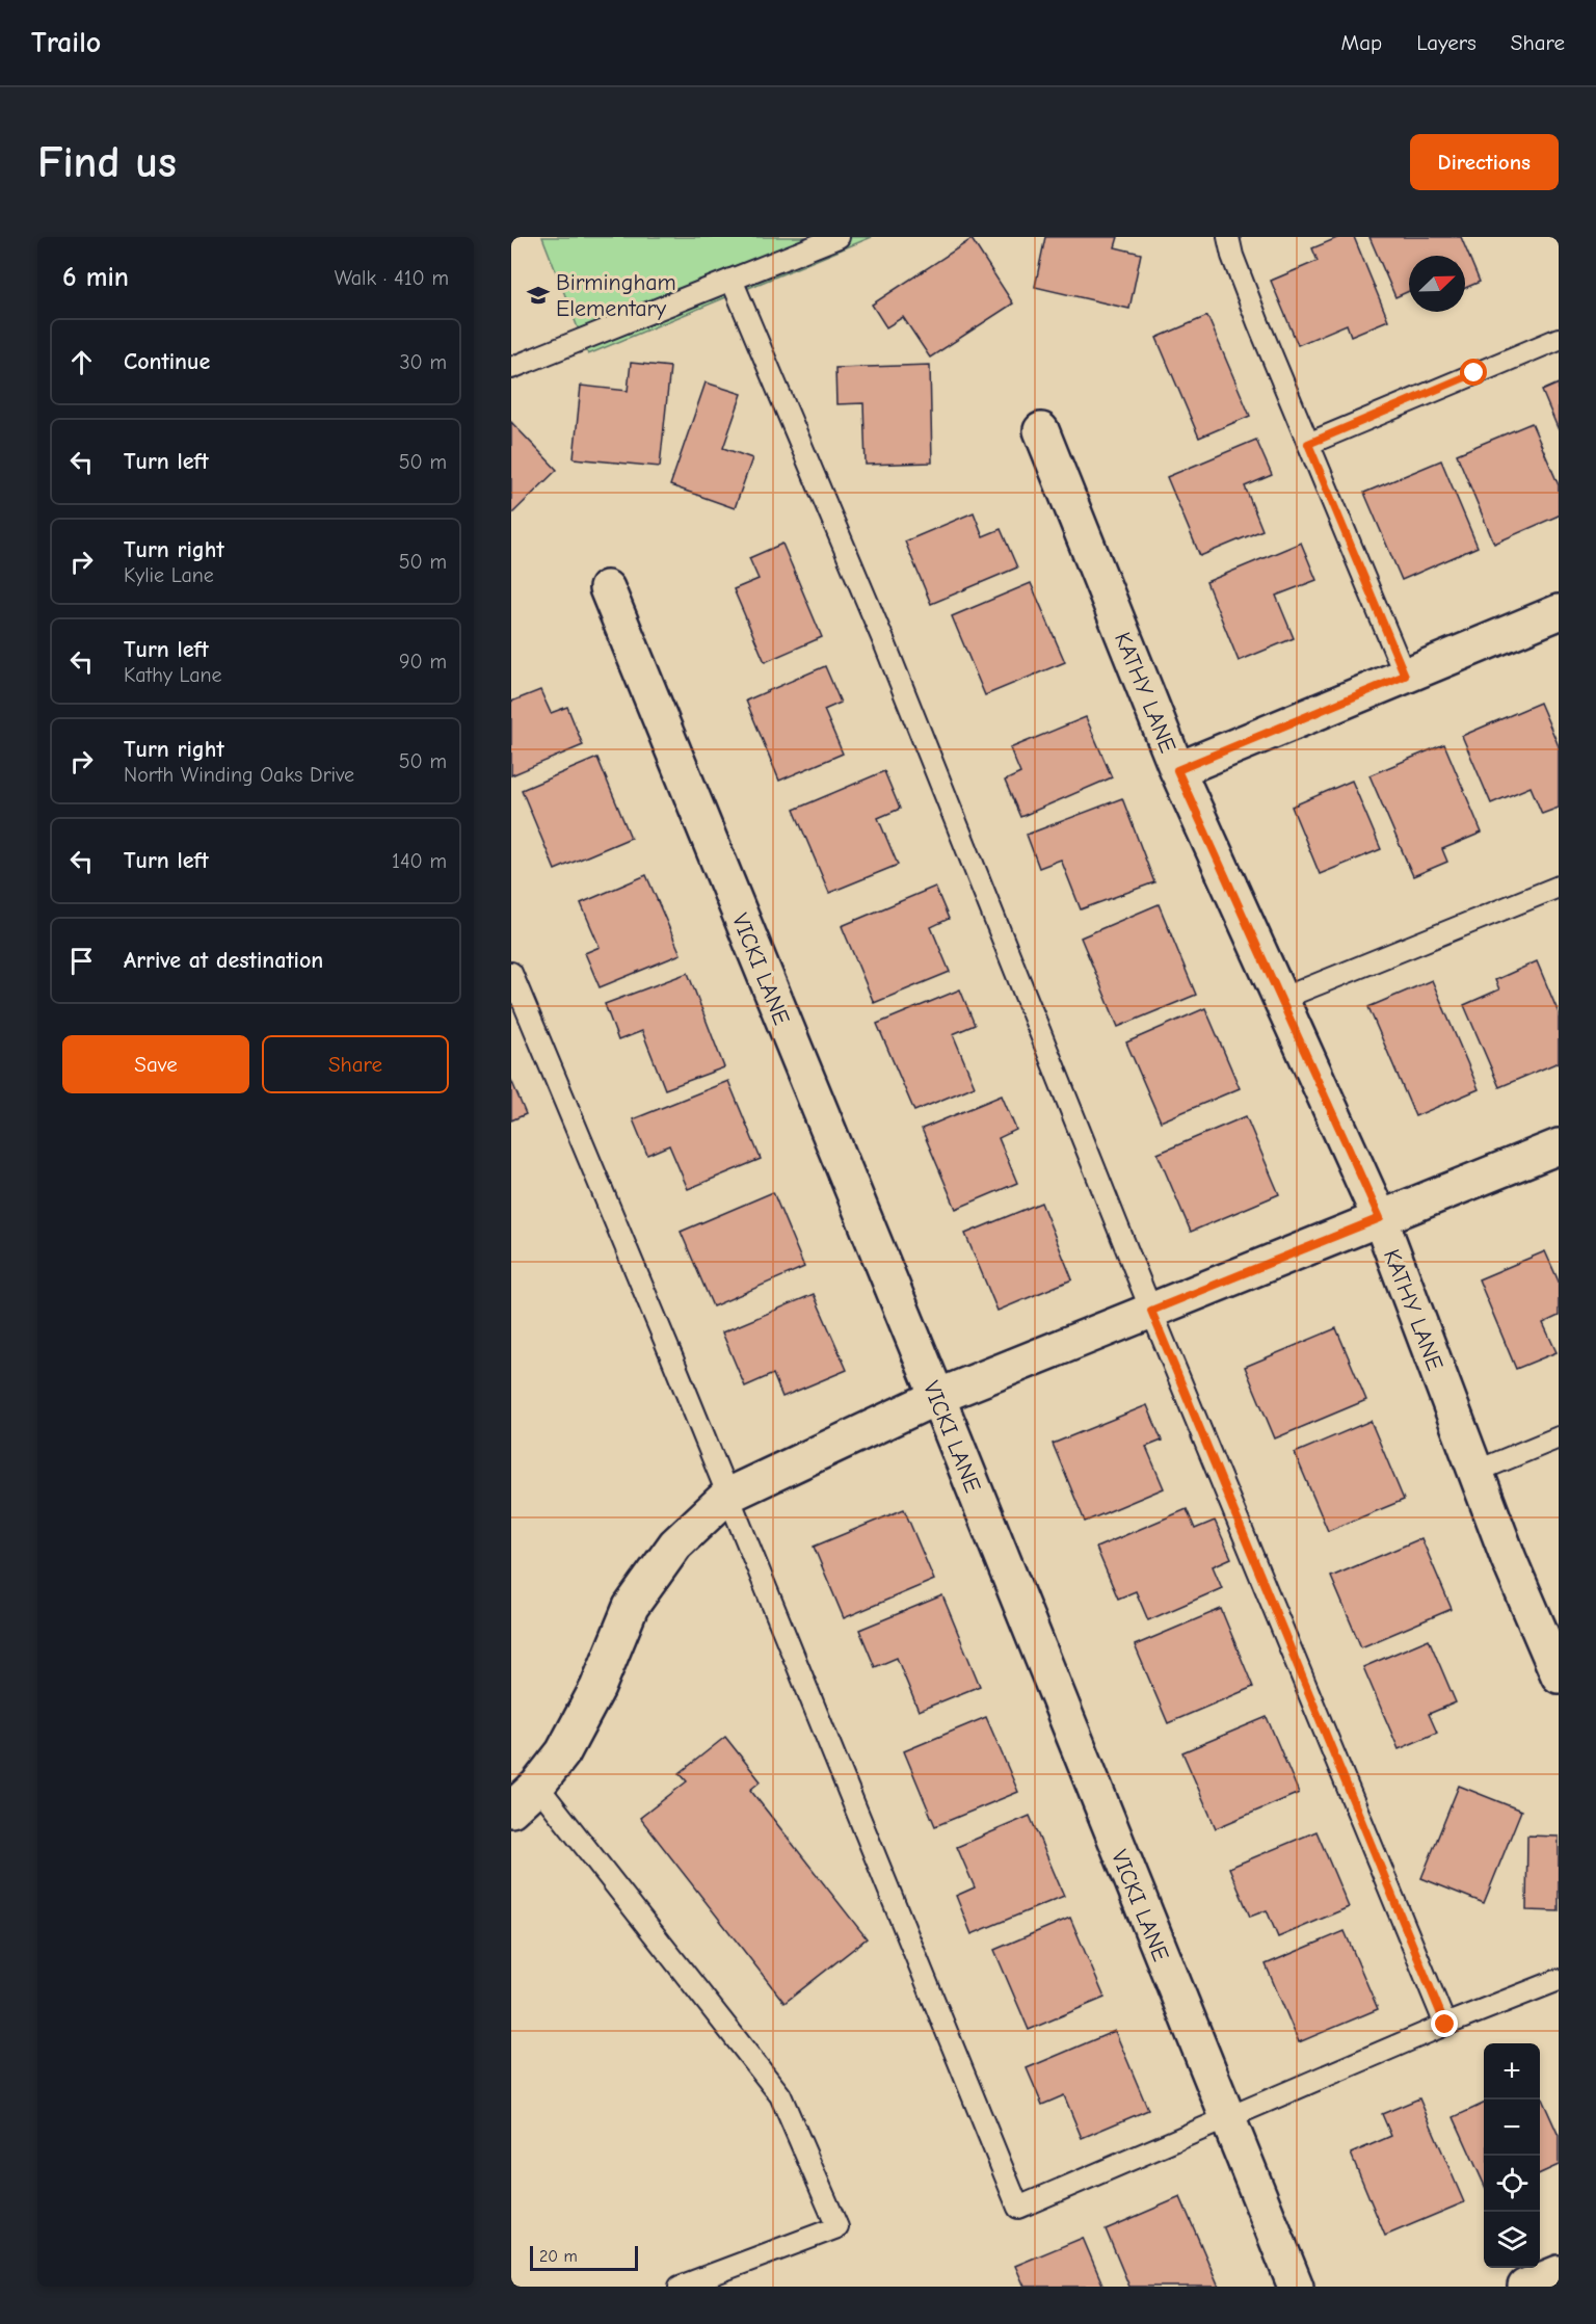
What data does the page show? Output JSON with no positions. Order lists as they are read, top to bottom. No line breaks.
{"streets":{"street":["KATHY LANE","VICKI LANE"]},"places":{"school or university":["Birmingham Elementary"]},"scale_bar":"20 m","north":"top right","page":{"header":"Trailo","nav":["Map","Layers","Share"],"buttons":["Directions",["Save","Share"]],"title":"Find us","heading":["6 min","Walk · 410 m"],"list":[["Continue","30 m"],["Turn left","50 m"],["Turn right","Kylie Lane","50 m"],["Turn left","Kathy Lane","90 m"],["Turn right","North Winding Oaks Drive","50 m"],["Turn left","140 m"],"Arrive at destination"],"map_buttons":["+","−"],"scale":"20 m"}}
